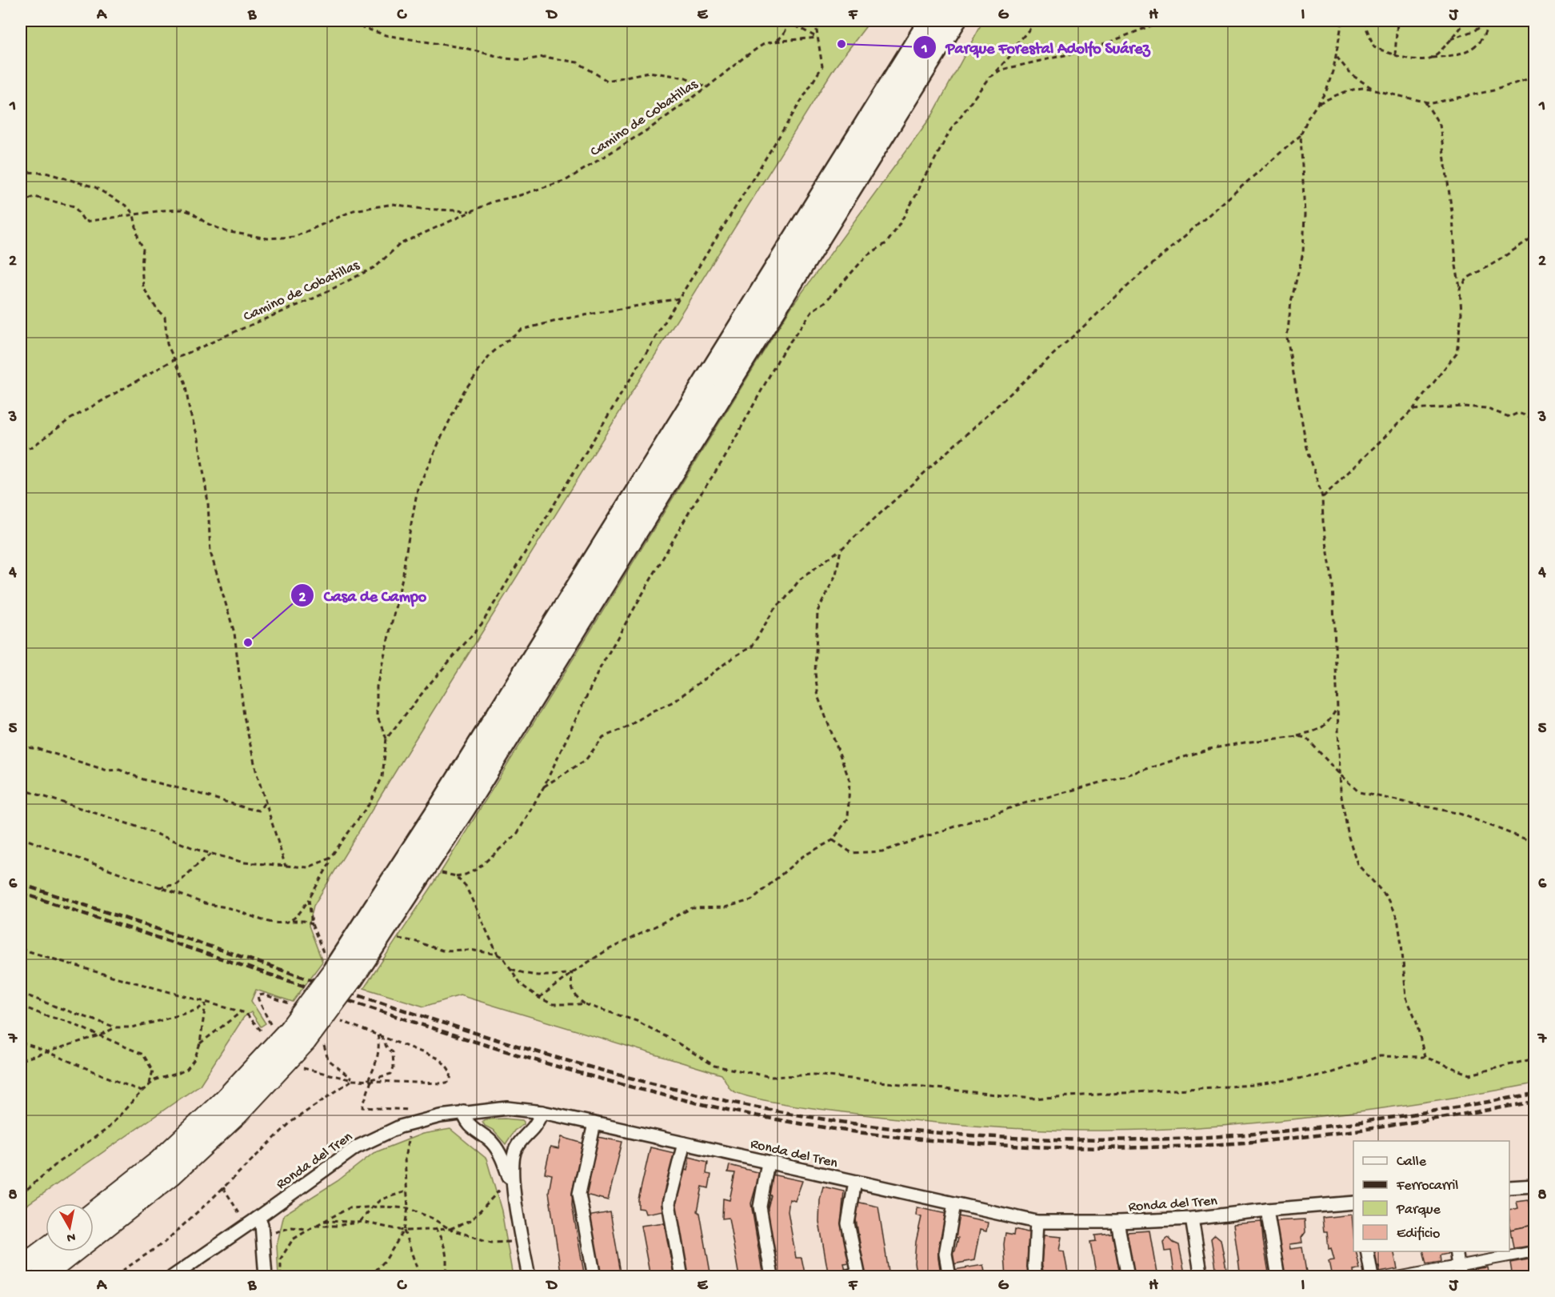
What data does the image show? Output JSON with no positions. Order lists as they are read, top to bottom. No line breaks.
{"streets":{"street":["Ronda del Tren"],"path":["Camino de Cobatillas"]},"places":["Parque Forestal Adolfo Suárez","Casa de Campo"],"legend":["Calle","Ferrocarril","Parque","Edificio"],"north":"bottom","grid":{"columns":["A","B","C","D","E","F","G","H","I","J"],"rows":["1","2","3","4","5","6","7","8"]}}
